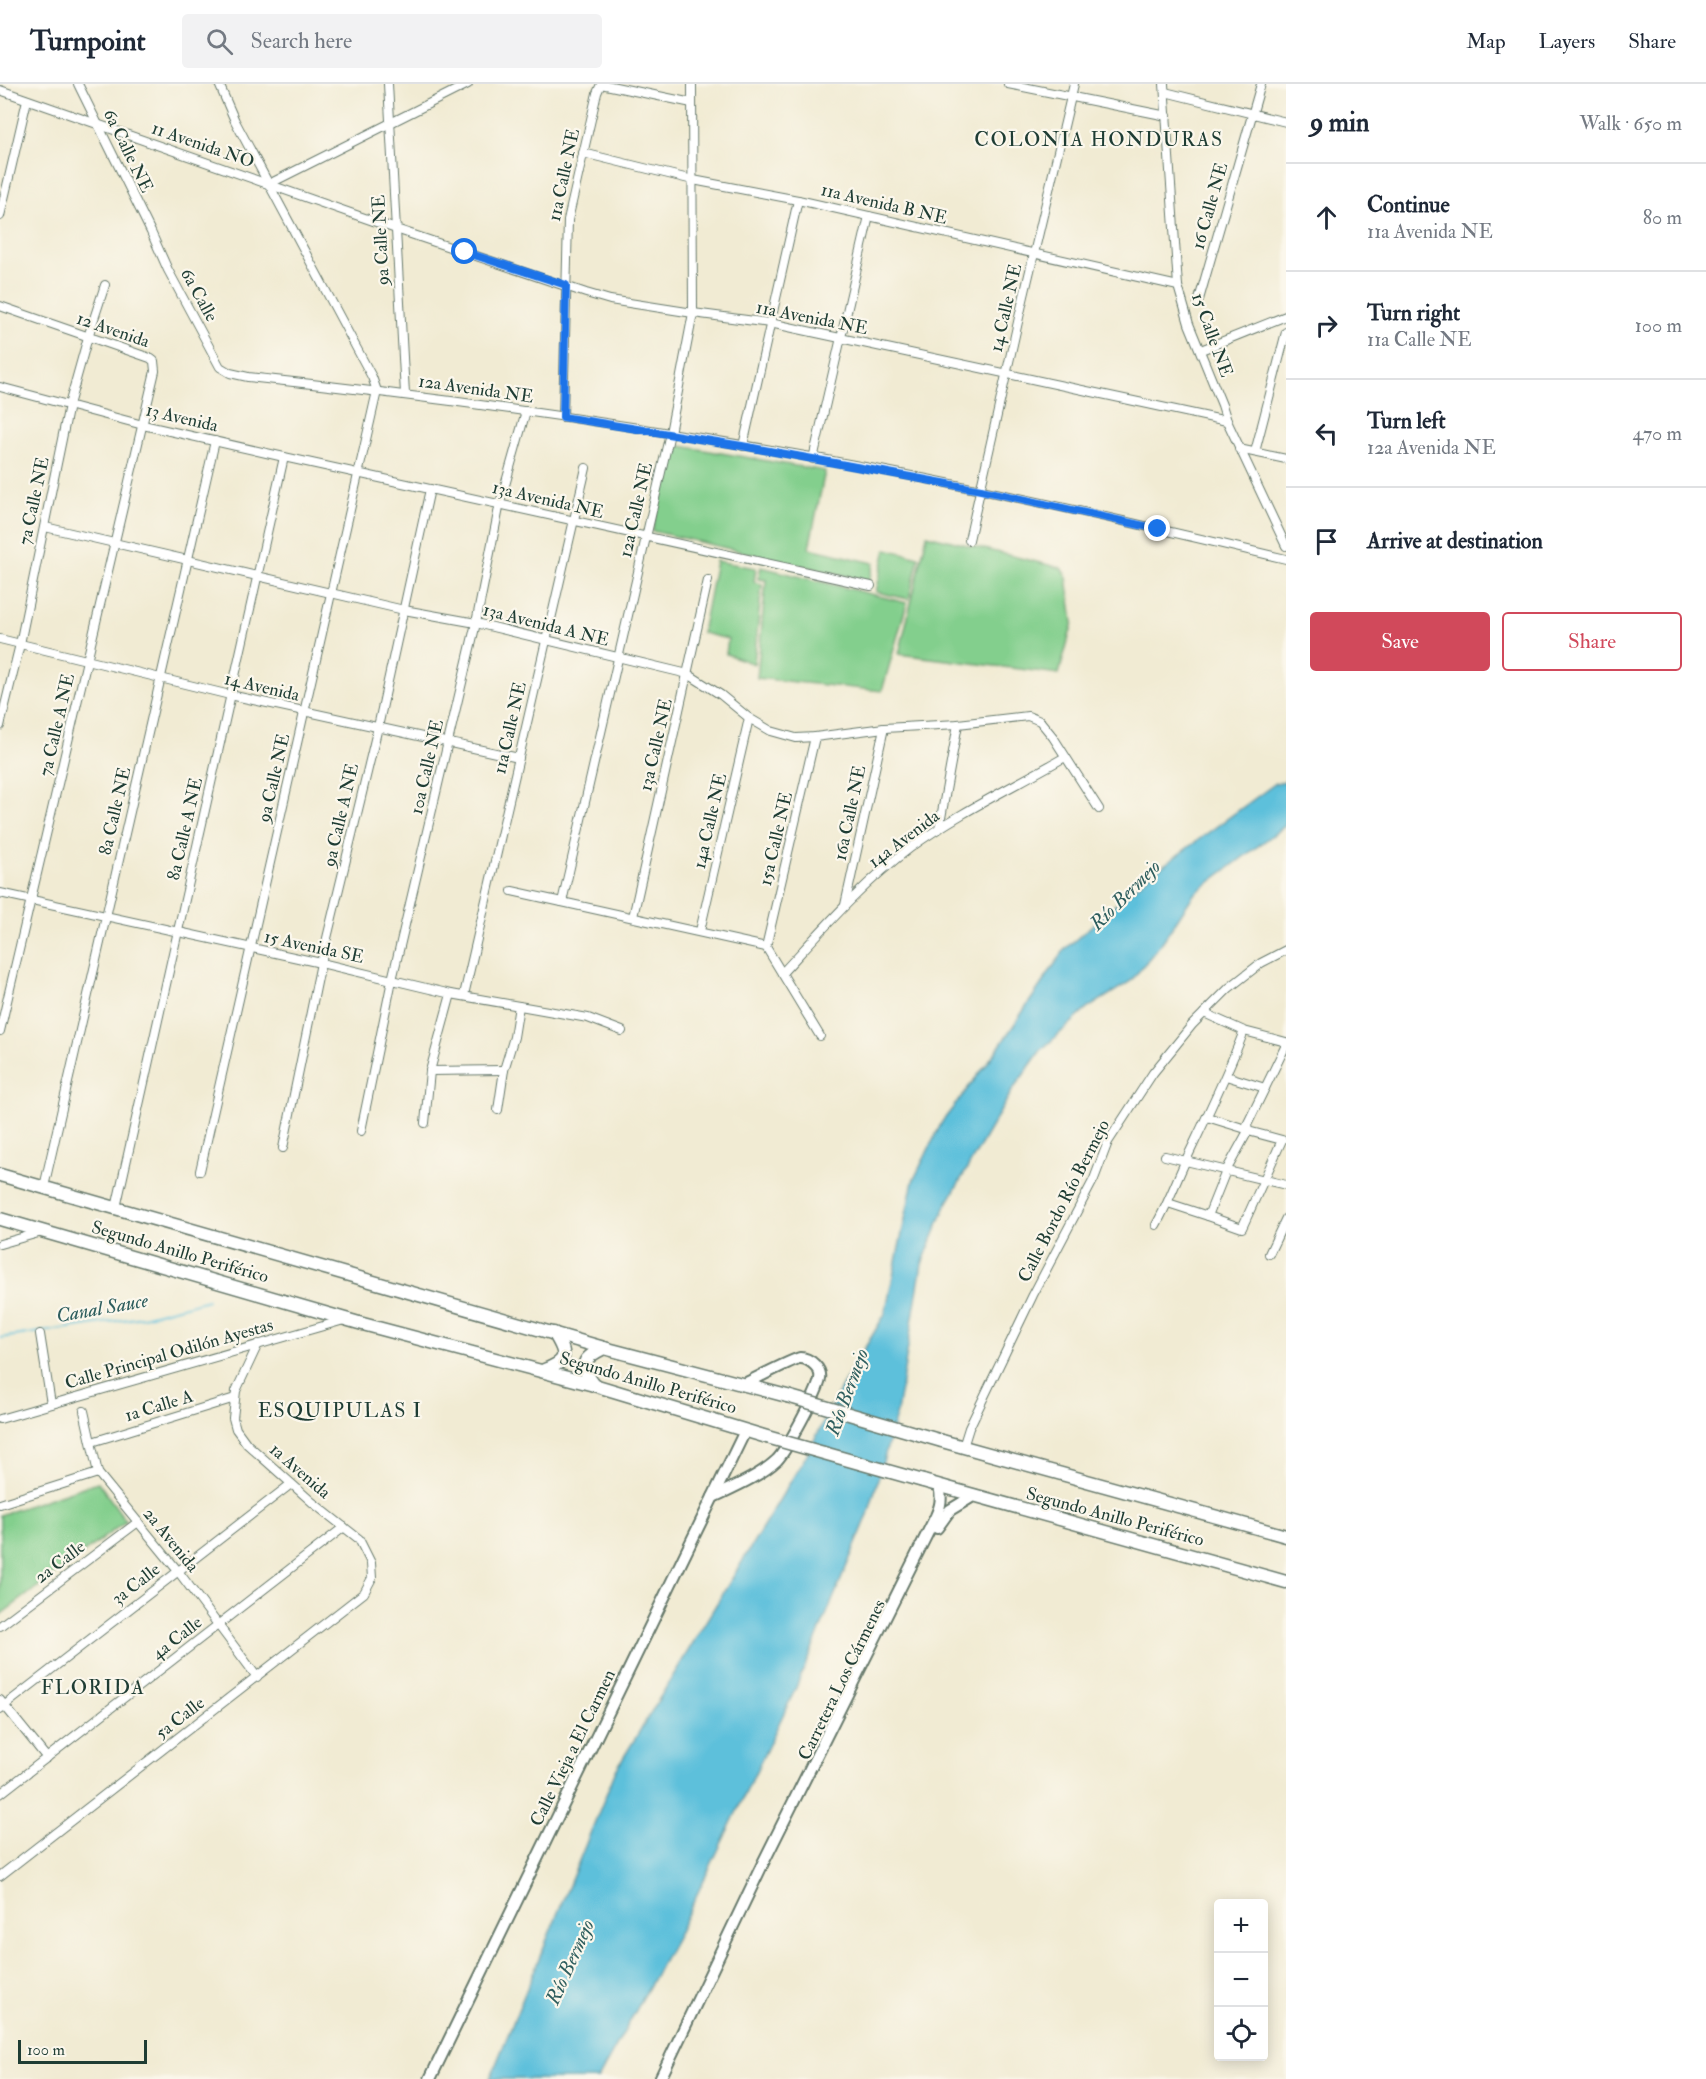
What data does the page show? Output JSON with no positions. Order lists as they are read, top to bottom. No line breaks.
{"streets":{"main road":["Segundo Anillo Periférico","Carretera Los Cármenes","Calle Vieja a El Carmen"],"street":["11 Avenida NO","6a Calle NE","11a Calle NE","11a Avenida B NE","16 Calle NE","9a Calle NE","6a Calle","14 Calle NE","11a Avenida NE","12 Avenida","15 Calle NE","12a Avenida NE","13 Avenida","13a Avenida NE","7a Calle NE","12a Calle NE","13a Avenida A NE","14 Avenida","7a Calle A NE","13a Calle NE","10a Calle NE","8a Calle NE","16a Calle NE","9a Calle A NE","14a Calle NE","8a Calle A NE","15a Calle NE","14a Avenida","15 Avenida SE","Calle Bordo Río Bermejo","Calle Principal Odilón Ayestas","1a Calle A","1a Avenida","2a Avenida","2a Calle","3a Calle","4a Calle","5a Calle"]},"crossings":[["11 Avenida NO","6a Calle NE"],["11 Avenida NO","9a Calle NE"],["11 Avenida NO","11a Avenida NE"],["6a Calle NE","6a Calle"],["11a Calle NE","11a Avenida B NE"],["11a Calle NE","11a Avenida NE"],["11a Calle NE","12a Avenida NE"],["11a Calle NE","13a Avenida NE"],["11a Calle NE","13a Avenida A NE"],["11a Calle NE","14 Avenida"],["11a Calle NE","15 Avenida SE"],["11a Avenida B NE","14 Calle NE"],["11a Avenida B NE","15 Calle NE"],["11a Avenida B NE","12a Calle NE"],["9a Calle NE","11a Avenida NE"],["9a Calle NE","12a Avenida NE"],["9a Calle NE","13 Avenida"],["9a Calle NE","13a Avenida NE"],["9a Calle NE","13a Avenida A NE"],["9a Calle NE","14 Avenida"],["9a Calle NE","15 Avenida SE"],["6a Calle","12a Avenida NE"],["14 Calle NE","11a Avenida NE"],["14 Calle NE","12a Avenida NE"],["11a Avenida NE","15 Calle NE"],["11a Avenida NE","12a Calle NE"],["12 Avenida","13 Avenida"],["12 Avenida","7a Calle NE"],["12 Avenida","7a Calle A NE"],["12a Avenida NE","12a Calle NE"],["12a Avenida NE","10a Calle NE"],["13 Avenida","13a Avenida NE"],["13 Avenida","7a Calle NE"],["13 Avenida","7a Calle A NE"],["13 Avenida","8a Calle NE"],["13 Avenida","8a Calle A NE"],["13a Avenida NE","12a Calle NE"],["13a Avenida NE","10a Calle NE"],["13a Avenida NE","9a Calle A NE"],["7a Calle NE","13a Avenida A NE"],["7a Calle NE","14 Avenida"],["12a Calle NE","13a Avenida A NE"],["13a Avenida A NE","7a Calle A NE"],["13a Avenida A NE","13a Calle NE"],["13a Avenida A NE","10a Calle NE"],["13a Avenida A NE","8a Calle NE"],["13a Avenida A NE","16a Calle NE"],["13a Avenida A NE","9a Calle A NE"],["13a Avenida A NE","14a Calle NE"],["13a Avenida A NE","8a Calle A NE"],["13a Avenida A NE","15a Calle NE"],["13a Avenida A NE","14a Avenida"],["14 Avenida","7a Calle A NE"],["14 Avenida","10a Calle NE"],["14 Avenida","8a Calle NE"],["14 Avenida","9a Calle A NE"],["14 Avenida","8a Calle A NE"],["7a Calle A NE","15 Avenida SE"],["10a Calle NE","15 Avenida SE"],["8a Calle NE","15 Avenida SE"],["8a Calle NE","Segundo Anillo Periférico"],["16a Calle NE","14a Avenida"],["9a Calle A NE","15 Avenida SE"],["8a Calle A NE","15 Avenida SE"],["8a Calle A NE","Segundo Anillo Periférico"],["Calle Bordo Río Bermejo","Segundo Anillo Periférico"],["Segundo Anillo Periférico","Calle Principal Odilón Ayestas"],["Segundo Anillo Periférico","Carretera Los Cármenes"],["Segundo Anillo Periférico","Calle Vieja a El Carmen"],["Calle Principal Odilón Ayestas","1a Avenida"],["1a Calle A","1a Avenida"],["1a Calle A","2a Avenida"],["1a Avenida","3a Calle"],["1a Avenida","4a Calle"],["1a Avenida","5a Calle"],["2a Avenida","2a Calle"],["2a Avenida","3a Calle"],["2a Avenida","4a Calle"],["2a Avenida","5a Calle"]],"districts":["COLONIA HONDURAS","ESQUIPULAS I","FLORIDA"],"water":["Río Bermejo","Canal Sauce"],"scale_bar":"100 m","page":{"header":"Turnpoint","search":"Search here","nav":["Map","Layers","Share"],"heading":["9 min","Walk · 650 m"],"list":[["Continue","11a Avenida NE","80 m"],["Turn right","11a Calle NE","100 m"],["Turn left","12a Avenida NE","470 m"],"Arrive at destination"],"buttons":["Save","Share"],"map_buttons":["+","−"],"scale":"100 m"}}
